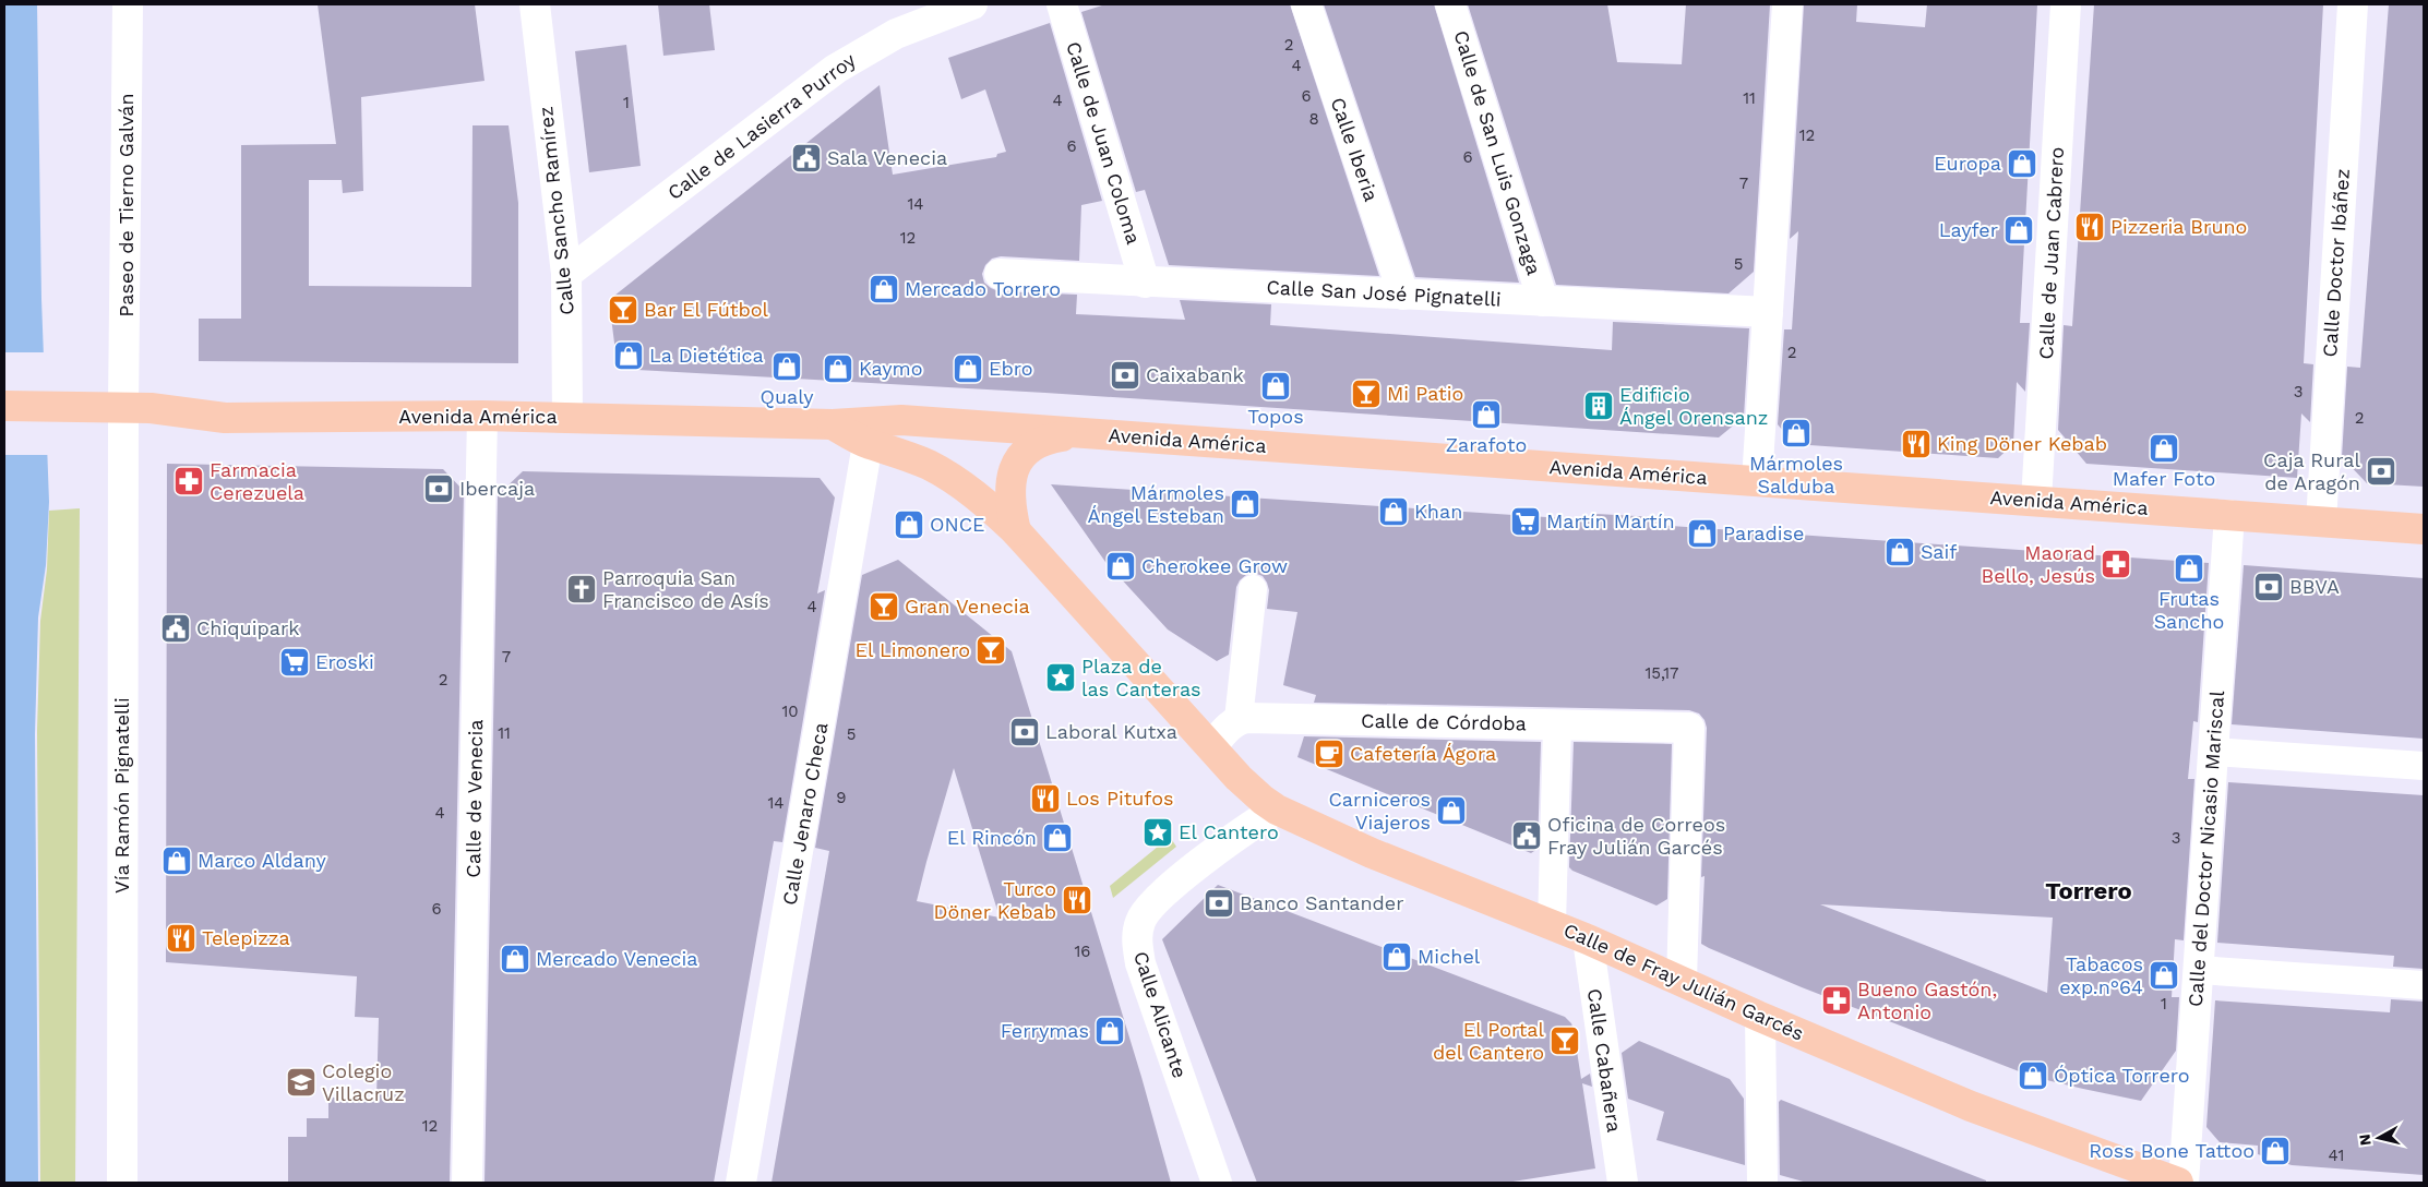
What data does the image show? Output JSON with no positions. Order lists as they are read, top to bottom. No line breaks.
{"streets":{"main road":["Avenida América","Calle de Fray Julián Garcés"],"street":["Calle de Lasierra Purroy","Calle de Juan Coloma","Calle Iberia","Calle de San Luis Gonzaga","Paseo de Tierno Galván","Calle Sancho Ramírez","Calle de Juan Cabrero","Calle Doctor Ibáñez","Calle San José Pignatelli","Calle de Córdoba","Vía Ramón Pignatelli","Calle de Venecia","Calle Jenaro Checa","Calle del Doctor Nicasio Mariscal","Calle Alicante","Calle Cabañera"]},"crossings":[["Calle de Lasierra Purroy","Calle Sancho Ramírez"],["Calle de Juan Coloma","Calle San José Pignatelli"],["Calle Iberia","Calle San José Pignatelli"],["Calle de San Luis Gonzaga","Calle San José Pignatelli"],["Paseo de Tierno Galván","Avenida América"],["Paseo de Tierno Galván","Vía Ramón Pignatelli"],["Calle Sancho Ramírez","Avenida América"],["Calle de Juan Cabrero","Avenida América"],["Calle Doctor Ibáñez","Avenida América"],["Avenida América","Vía Ramón Pignatelli"],["Avenida América","Calle de Venecia"],["Avenida América","Calle Jenaro Checa"],["Avenida América","Calle del Doctor Nicasio Mariscal"],["Calle de Córdoba","Calle de Fray Julián Garcés"],["Calle de Fray Julián Garcés","Calle Alicante"],["Calle de Fray Julián Garcés","Calle Cabañera"]],"districts":["Torrero"],"places":{"public building":["Sala Venecia","Chiquipark","Oficina de Correos Fray Julián Garcés"],"shop":["Europa","Layfer","Mercado Torrero","La Dietética","Qualy","Kaymo","Ebro","Topos","Zarafoto","Mármoles Salduba","Mafer Foto","Mármoles Ángel Esteban","Khan","ONCE","Paradise","Saif","Cherokee Grow","Frutas Sancho","Carniceros Viajeros","El Rincón","Marco Aldany","Michel","Mercado Venecia","Tabacos exp.n°64","Ferrymas","Óptica Torrero","Ross Bone Tattoo"],"restaurant":["Pizzeria Bruno","King Döner Kebab","Los Pitufos","Turco Döner Kebab","Telepizza"],"bar":["Bar El Fútbol","Mi Patio","Gran Venecia","El Limonero","El Portal del Cantero"],"bank":["Caixabank","Caja Rural de Aragón","Ibercaja","BBVA","Laboral Kutxa","Banco Santander"],"building":["Edificio Ángel Orensanz"],"pharmacy":["Farmacia Cerezuela","Maorad Bello, Jesús","Bueno Gastón, Antonio"],"supermarket":["Martín Martín","Eroski"],"church":["Parroquia San Francisco de Asís"],"place":["Plaza de las Canteras","El Cantero"],"cafe":["Cafetería Ágora"],"school or university":["Colegio Villacruz"]},"house_numbers":["2","4","6","11","4","1","8","12","6","6","7","14","12","5","2","3","2","4","7","15,17","2","10","11","5","9","14","4","3","6","16","1","12","41"],"north":"left"}
